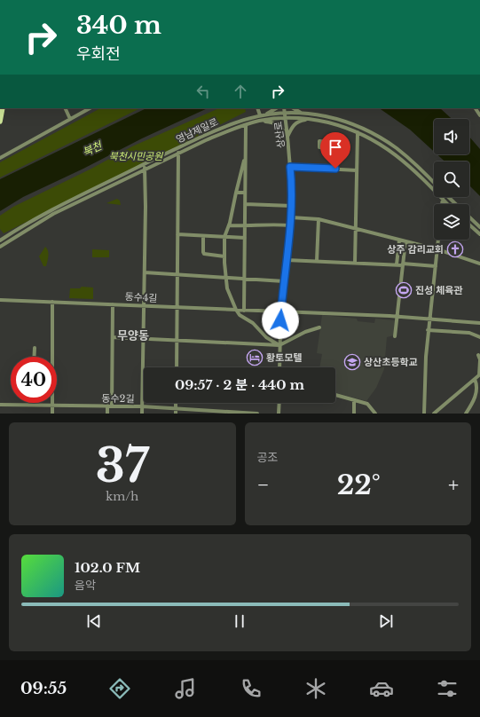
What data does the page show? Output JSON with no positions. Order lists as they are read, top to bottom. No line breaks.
{"streets":{"street":["영남제일로","상산로","동수4길","동수2길"]},"crossings":[["영남제일로","상산로"],["상산로","동수4길"]],"districts":["무양동"],"water":["북천"],"parks":["북천시민공원"],"places":{"church":["상주 감리교회"],"sports":["진성 체육관"],"hotel":["황토모텔"],"school or university":["상산초등학교"]},"page":{"turn":["340 m","우회전"],"limit":"40","trip":"09:57 · 2 분 · 440 m","tile":[["37","km/h"],"공조"],"heat":["−","22°","+"],"song":["102.0 FM","음악"],"tabs":"09:55"}}
